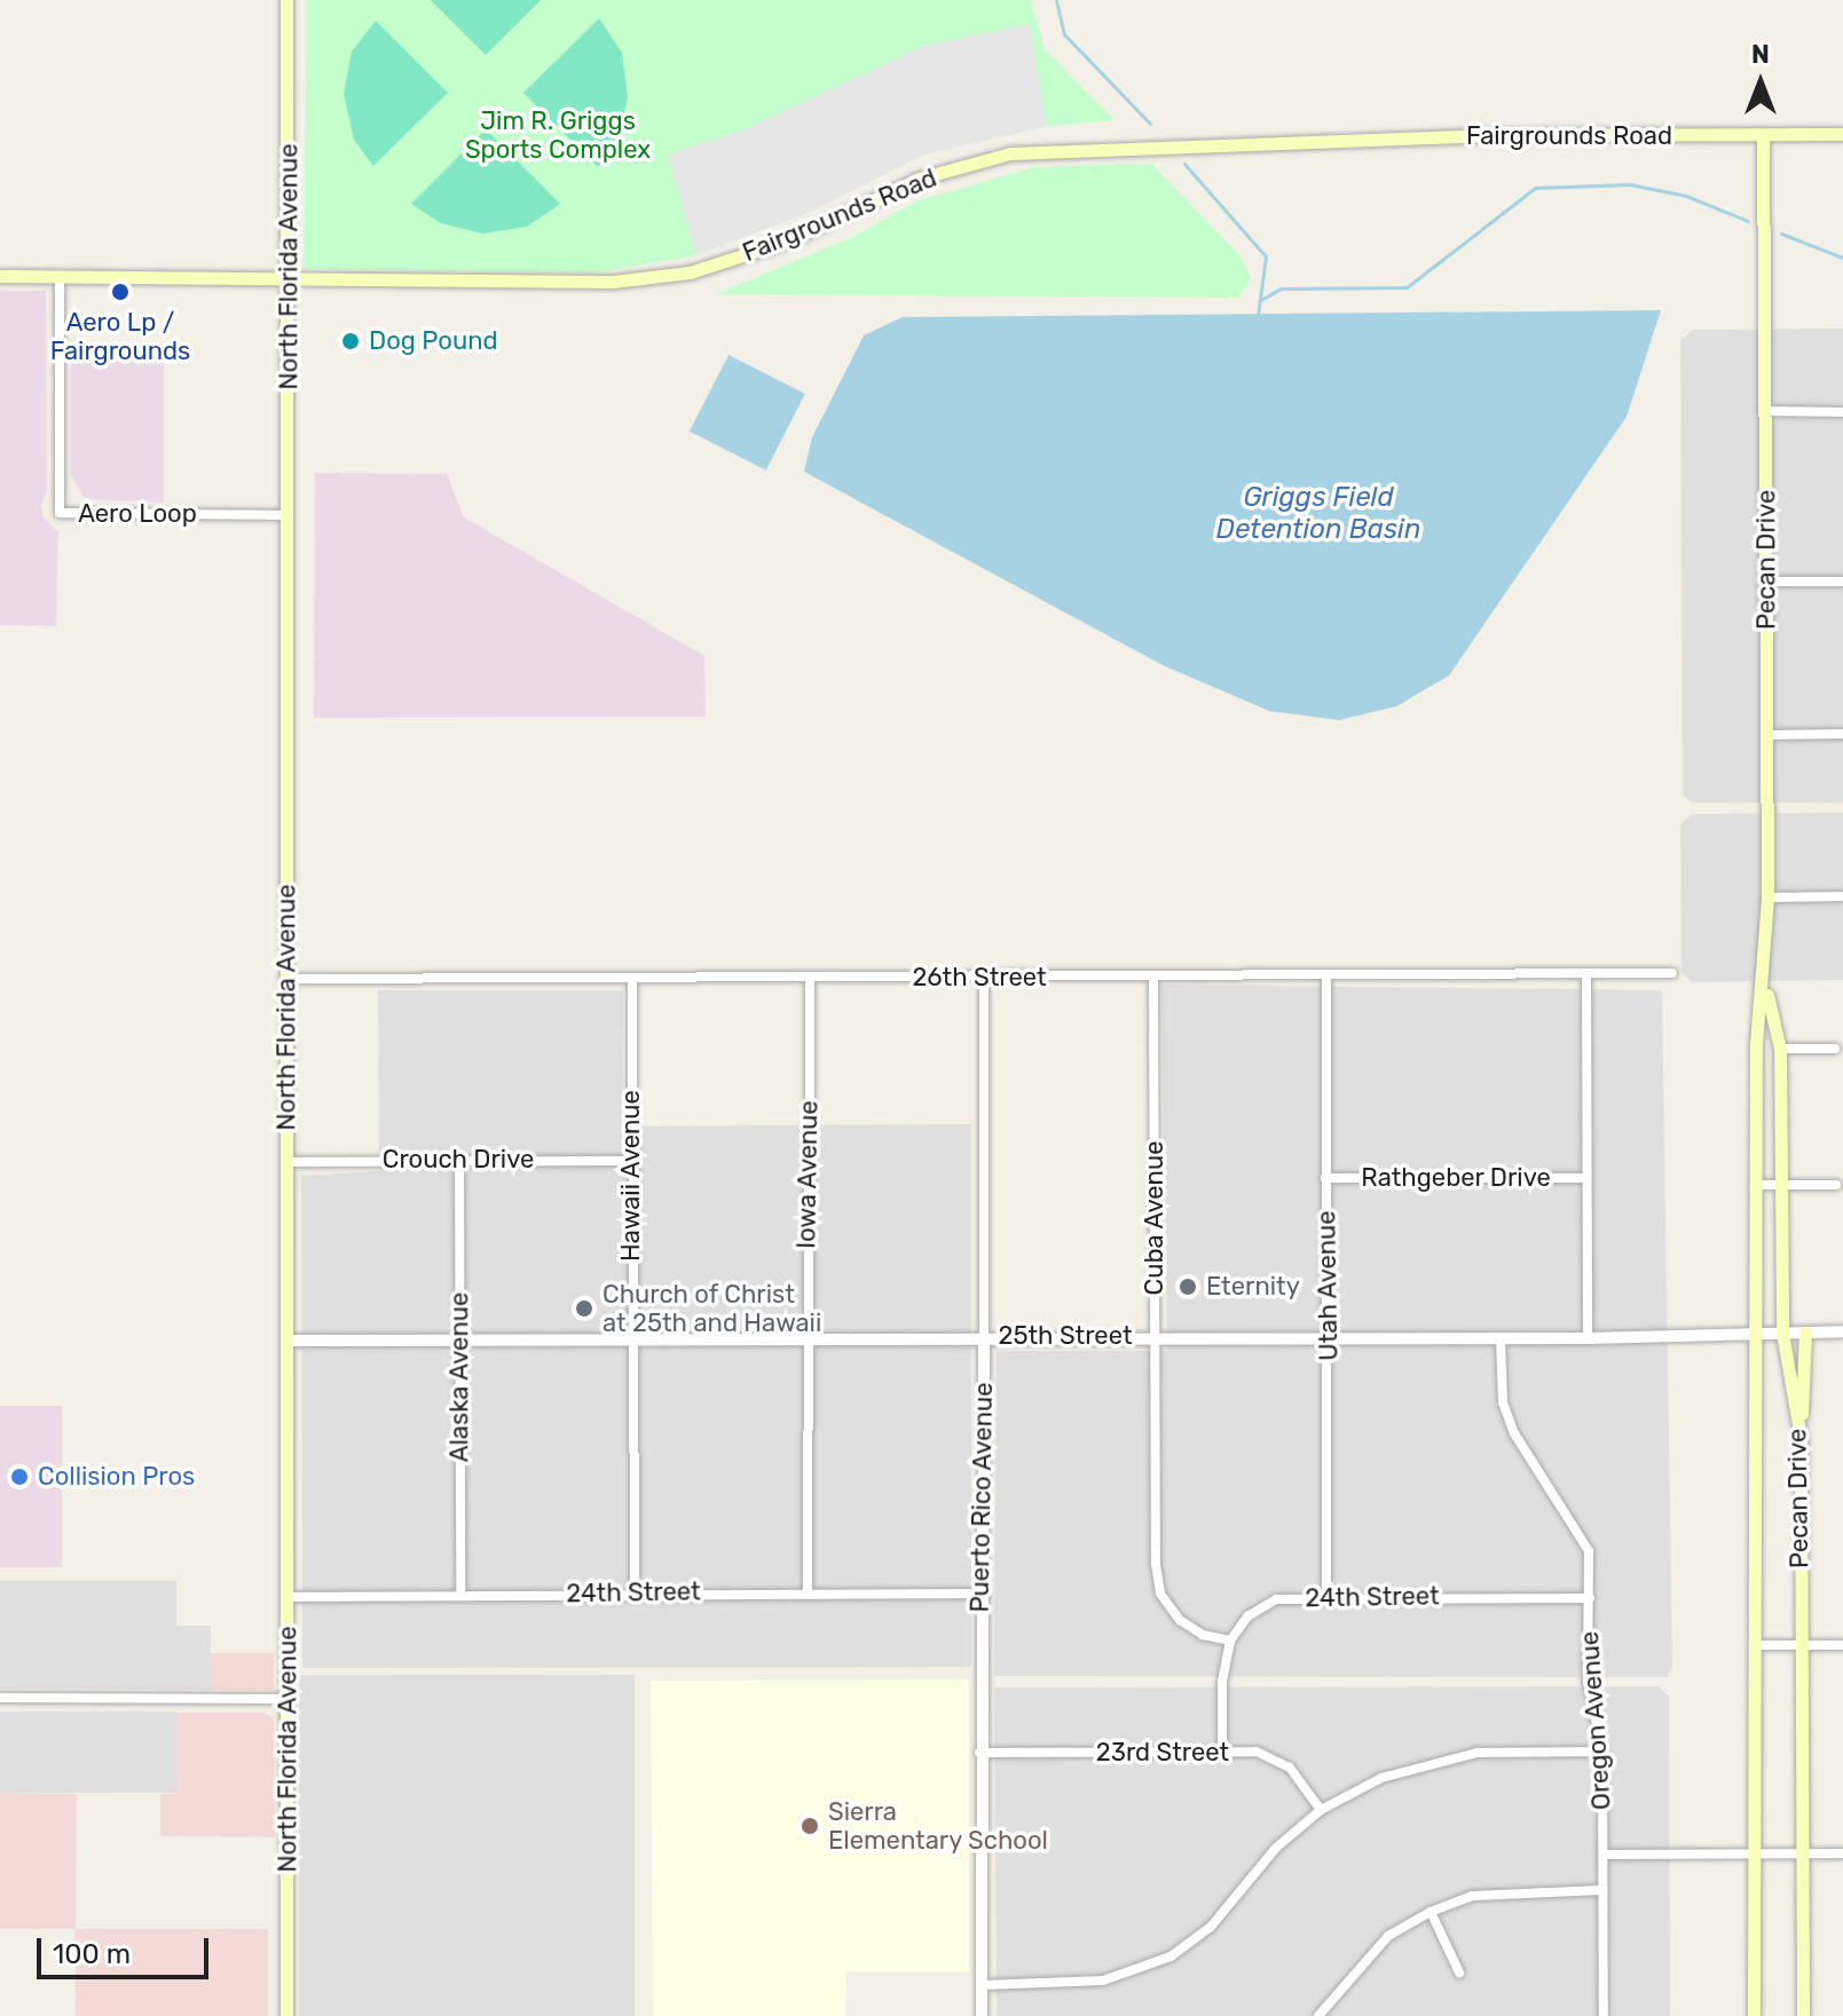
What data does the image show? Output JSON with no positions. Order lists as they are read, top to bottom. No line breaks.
{"streets":{"main road":["Fairgrounds Road","North Florida Avenue","Pecan Drive"],"street":["Aero Loop","26th Street","Crouch Drive","Iowa Avenue","Hawaii Avenue","Rathgeber Drive","Cuba Avenue","Utah Avenue","25th Street","Alaska Avenue","Puerto Rico Avenue","24th Street","Oregon Avenue","23rd Street"]},"crossings":[["Fairgrounds Road","North Florida Avenue"],["Fairgrounds Road","Aero Loop"],["Fairgrounds Road","Pecan Drive"],["North Florida Avenue","Aero Loop"],["North Florida Avenue","26th Street"],["North Florida Avenue","Crouch Drive"],["North Florida Avenue","25th Street"],["North Florida Avenue","24th Street"],["Pecan Drive","25th Street"],["26th Street","Iowa Avenue"],["26th Street","Hawaii Avenue"],["26th Street","Cuba Avenue"],["26th Street","Utah Avenue"],["26th Street","Puerto Rico Avenue"],["Crouch Drive","Hawaii Avenue"],["Crouch Drive","Alaska Avenue"],["Iowa Avenue","25th Street"],["Iowa Avenue","24th Street"],["Hawaii Avenue","25th Street"],["Hawaii Avenue","24th Street"],["Rathgeber Drive","Utah Avenue"],["Cuba Avenue","25th Street"],["Cuba Avenue","24th Street"],["Utah Avenue","25th Street"],["Utah Avenue","24th Street"],["25th Street","Alaska Avenue"],["25th Street","Puerto Rico Avenue"],["25th Street","Oregon Avenue"],["Alaska Avenue","24th Street"],["Puerto Rico Avenue","24th Street"],["Puerto Rico Avenue","23rd Street"],["24th Street","Oregon Avenue"]],"water":["Griggs Field Detention Basin"],"parks":["Jim R. Griggs Sports Complex"],"places":["Aero Lp / Fairgrounds","Dog Pound","Eternity","Church of Christ at 25th and Hawaii","Collision Pros","Sierra Elementary School"],"scale_bar":"100 m","north":"top"}
